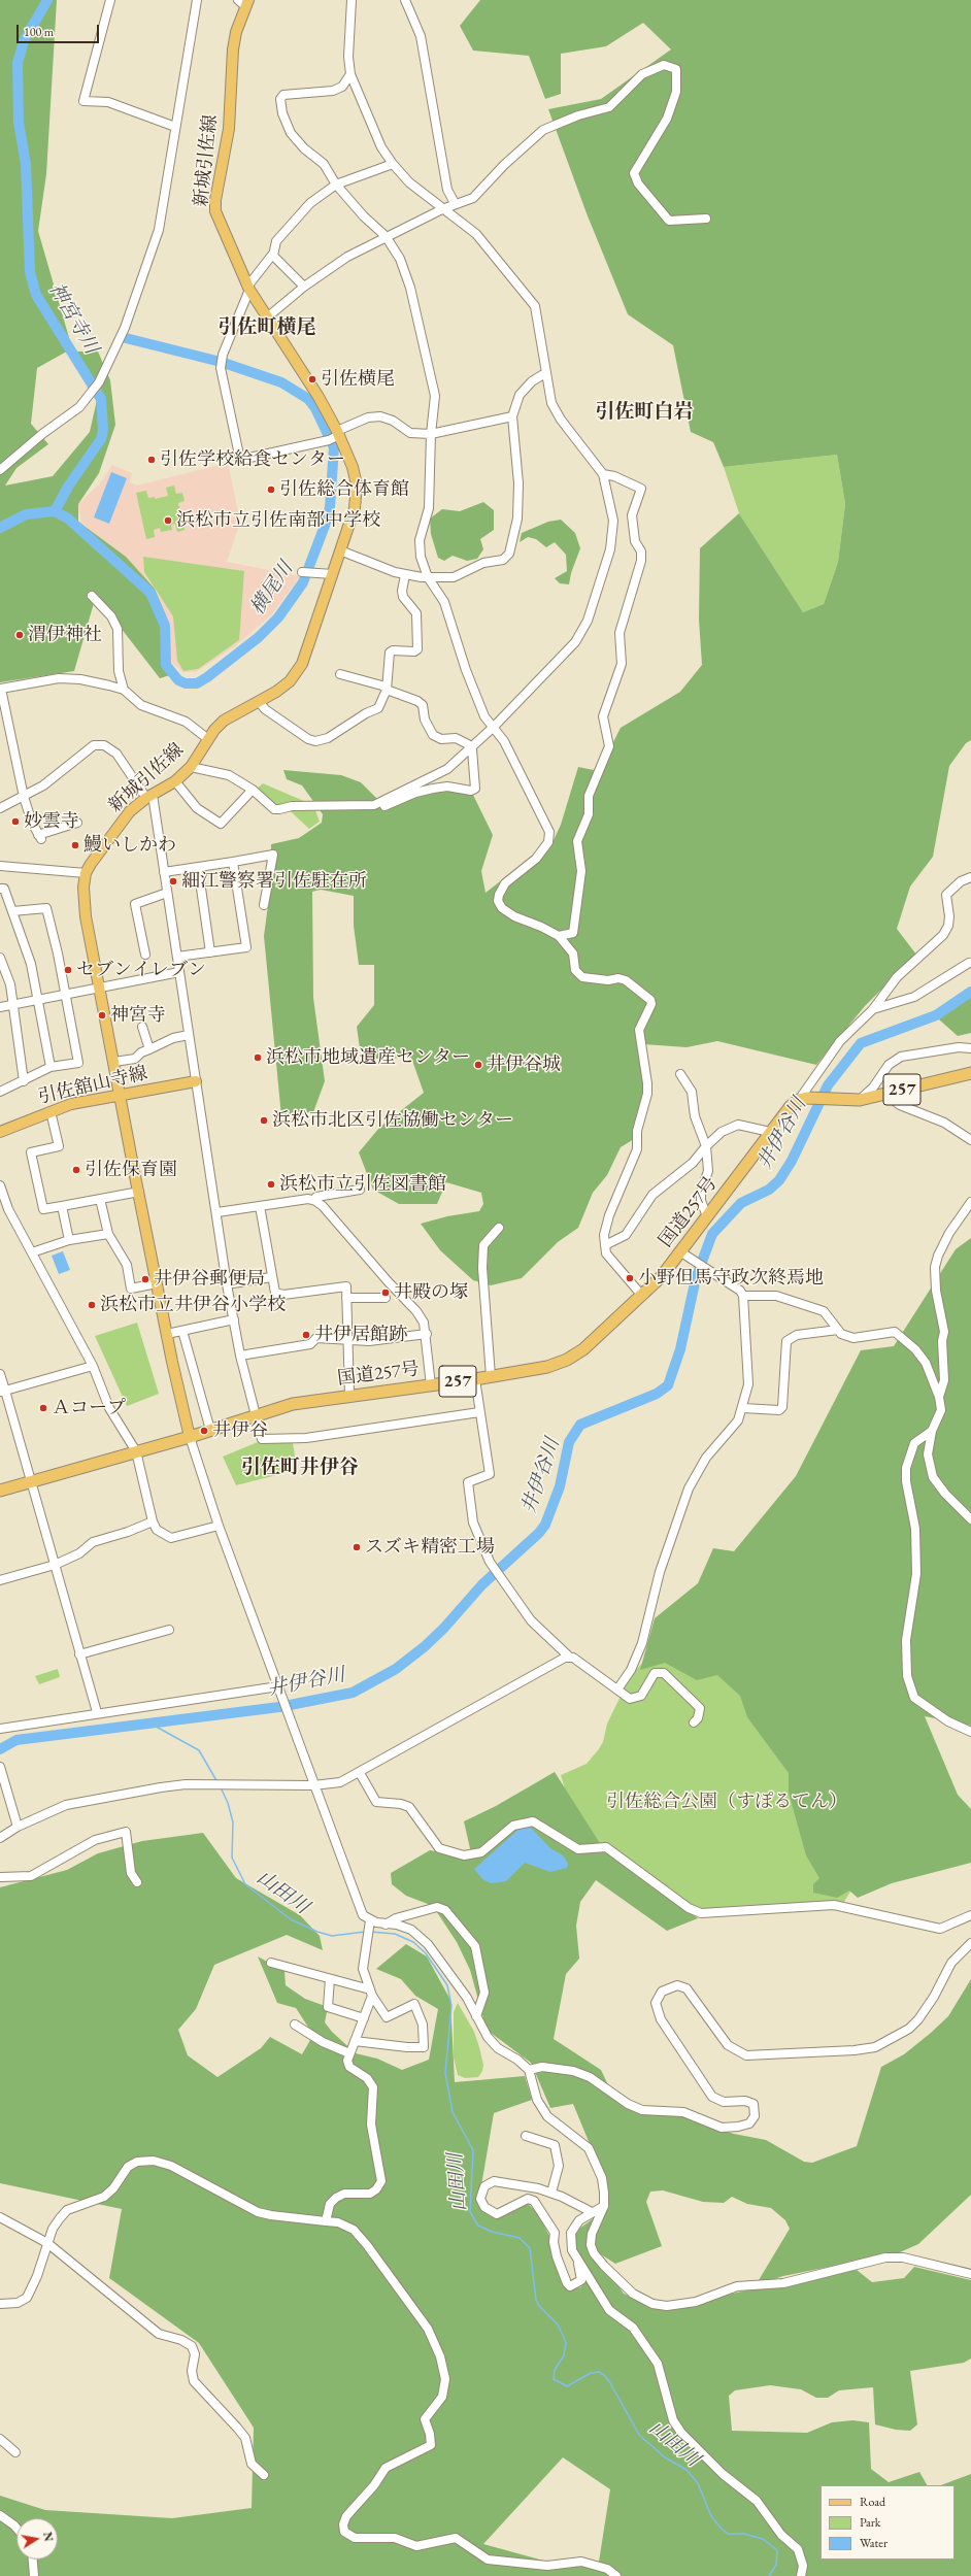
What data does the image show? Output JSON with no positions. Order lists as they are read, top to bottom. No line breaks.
{"streets":{"highway":["257","国道257号"],"main road":["新城引佐線","引佐舘山寺線"]},"crossings":[["257","国道257号"]],"districts":["引佐町横尾","引佐町白岩","引佐町井伊谷"],"water":["神宮寺川","横尾川","井伊谷川","山田川"],"parks":["引佐総合公園（すぽるてん）"],"places":["引佐横尾","引佐学校給食センター","引佐総合体育館","浜松市立引佐南部中学校","渭伊神社","妙雲寺","鰻いしかわ","細江警察署引佐駐在所","セブンイレブン","神宮寺","浜松市地域遺産センター","井伊谷城","浜松市北区引佐協働センター","引佐保育園","浜松市立引佐図書館","小野但馬守政次終焉地","井伊谷郵便局","井殿の塚","浜松市立井伊谷小学校","井伊居館跡","Ａコープ","井伊谷","スズキ精密工場"],"legend":["Road","Park","Water"],"scale_bar":"100 m","north":"right"}
